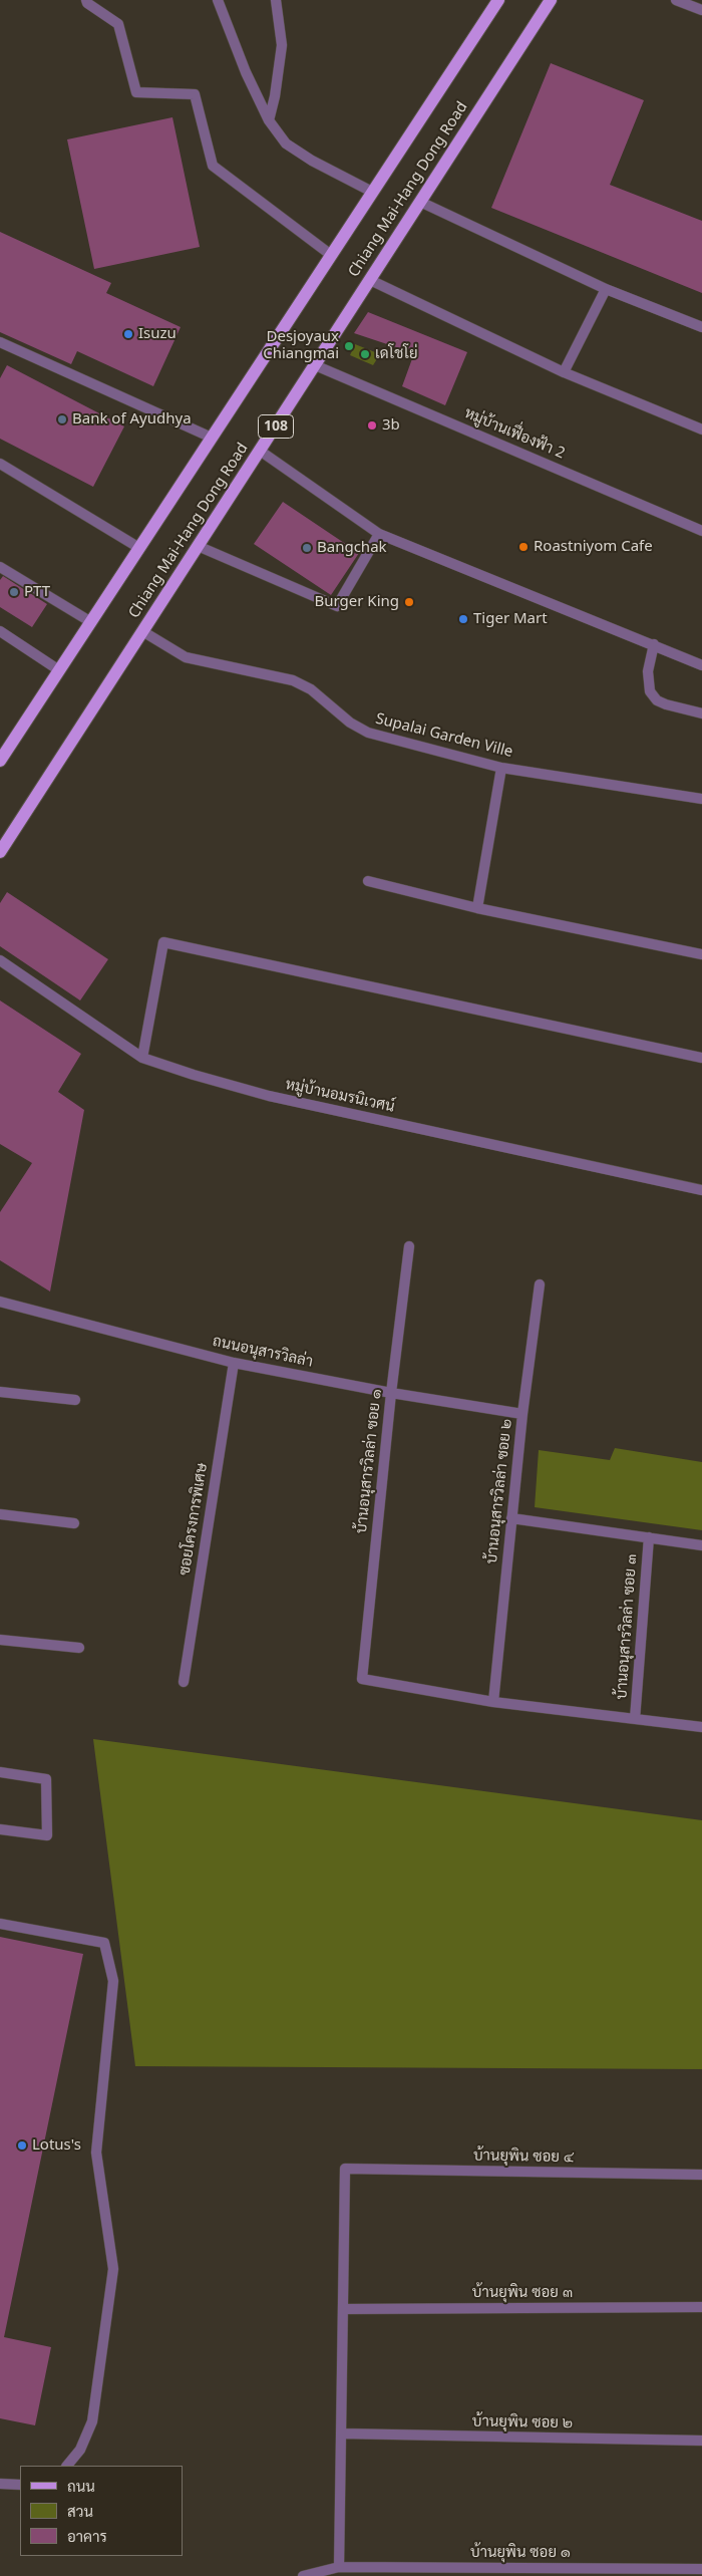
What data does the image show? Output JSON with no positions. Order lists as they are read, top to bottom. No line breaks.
{"streets":{"main road":["Chiang Mai-Hang Dong Road","108"],"street":["หมู่บ้านเฟื่องฟ้า 2","Supalai Garden Ville","หมู่บ้านอมรนิเวศน์","ถนนอนุสารวิลล่า","บ้านอนุสารวิลล่า ซอย ๑","บ้านอนุสารวิลล่า ซอย ๒","ซอยโครงการพิเศษ","บ้านอนุสารวิลล่า ซอย ๓","บ้านยุพิน ซอย ๔","บ้านยุพิน ซอย ๓","บ้านยุพิน ซอย ๒","บ้านยุพิน ซอย ๑"]},"crossings":[["Chiang Mai-Hang Dong Road","หมู่บ้านเฟื่องฟ้า 2"],["Chiang Mai-Hang Dong Road","Supalai Garden Ville"],["ถนนอนุสารวิลล่า","บ้านอนุสารวิลล่า ซอย ๑"],["ถนนอนุสารวิลล่า","บ้านอนุสารวิลล่า ซอย ๒"],["ถนนอนุสารวิลล่า","ซอยโครงการพิเศษ"],["บ้านอนุสารวิลล่า ซอย ๑","บ้านอนุสารวิลล่า ซอย ๒"],["บ้านยุพิน ซอย ๔","บ้านยุพิน ซอย ๓"]],"places":["Isuzu","Desjoyaux Chiangmai","เดโชโย่","Bank of Ayudhya","3b","Roastniyom Cafe","Bangchak","PTT","Burger King","Tiger Mart","Lotus's"],"legend":["ถนน","สวน","อาคาร"]}
